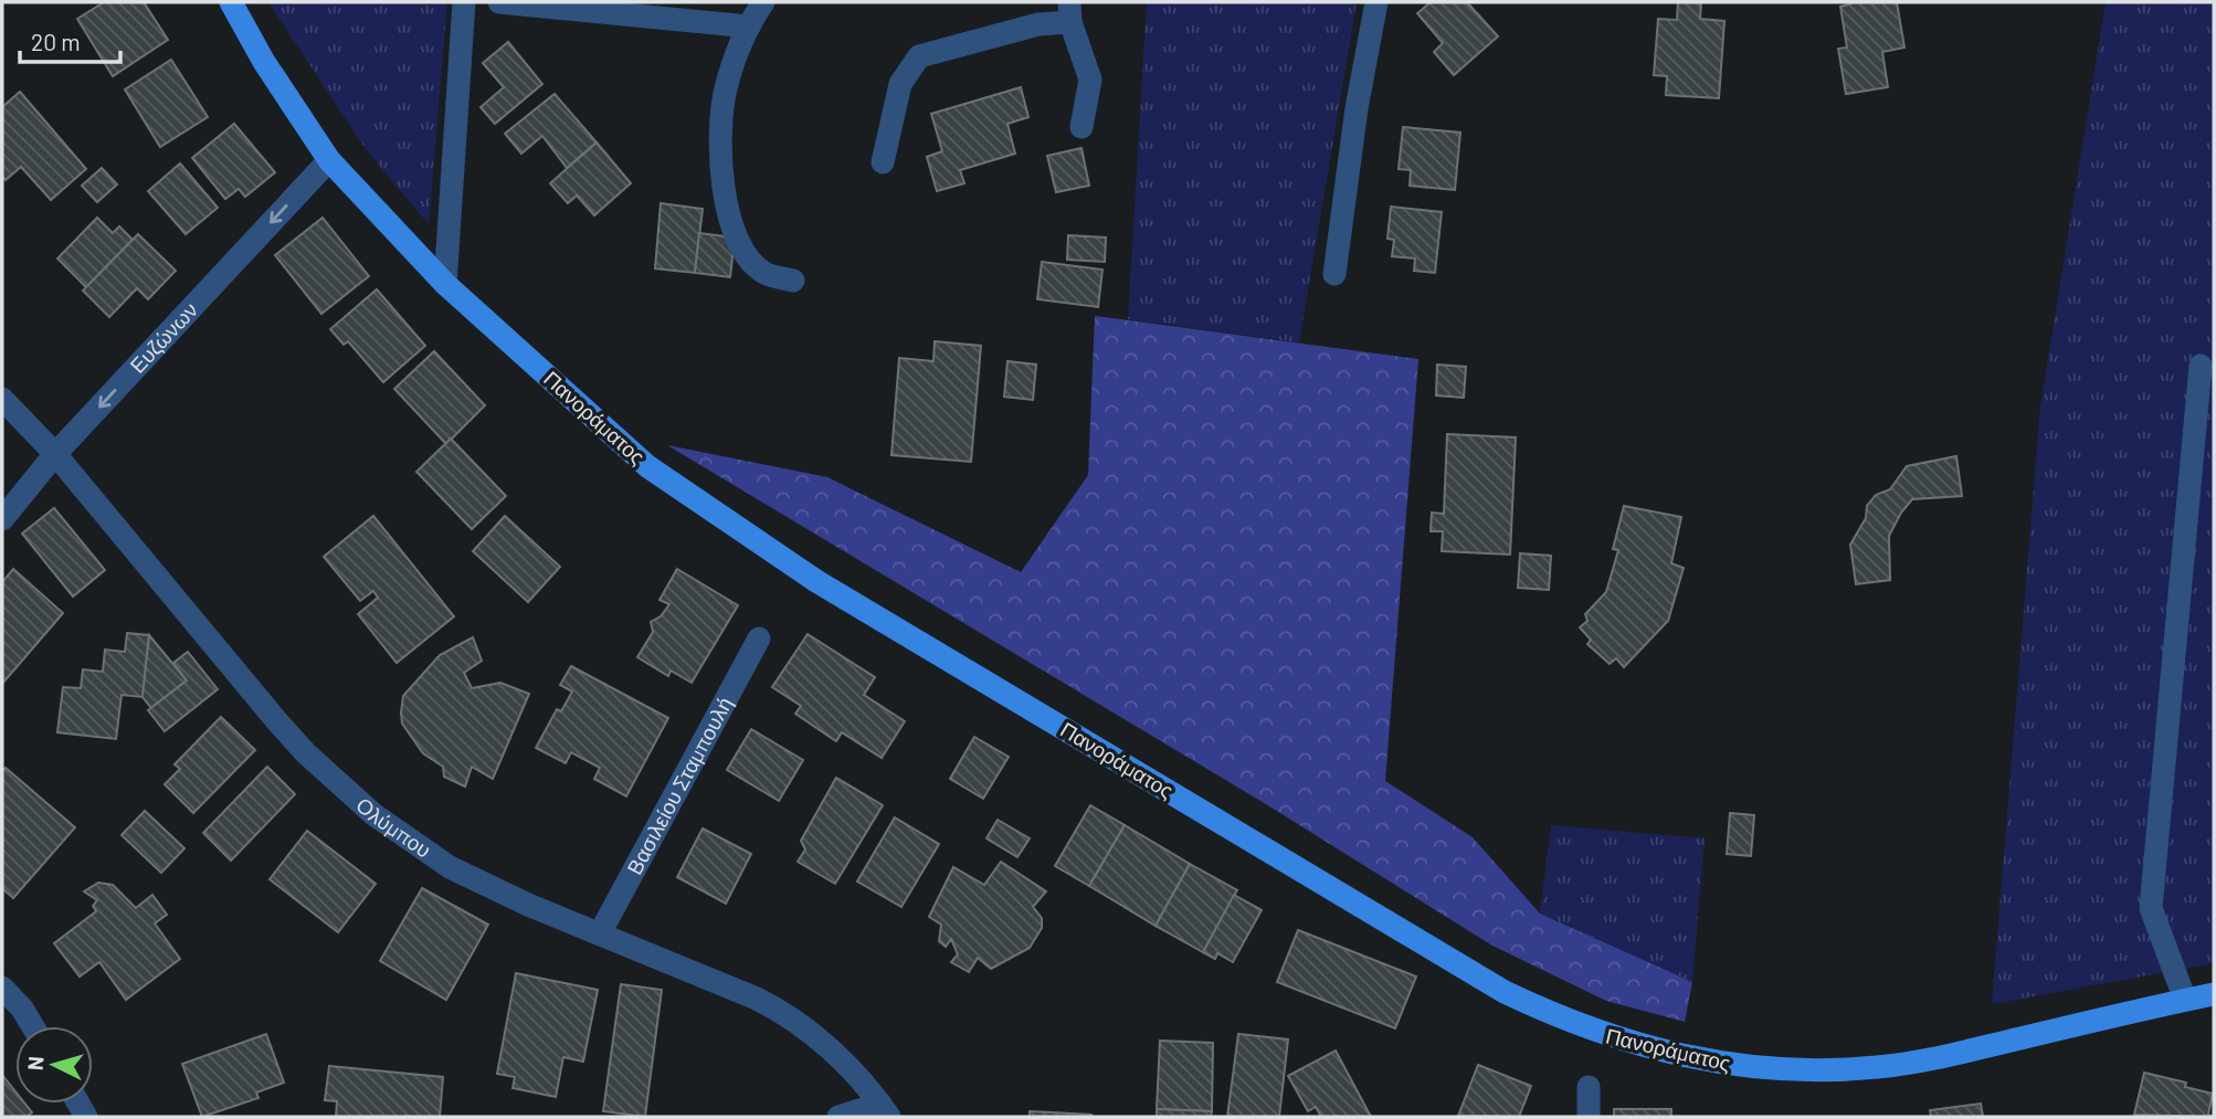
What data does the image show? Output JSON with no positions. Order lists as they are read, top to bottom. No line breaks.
{"streets":{"main road":["Πανοράματος"],"street":["Ευζώνων","Βασιλείου Σταμπουλή","Ολύμπου"]},"crossings":[["Ευζώνων","Πανοράματος"],["Ευζώνων","Ολύμπου"],["Βασιλείου Σταμπουλή","Ολύμπου"]],"one_way":["Ευζώνων"],"scale_bar":"20 m","north":"left"}
